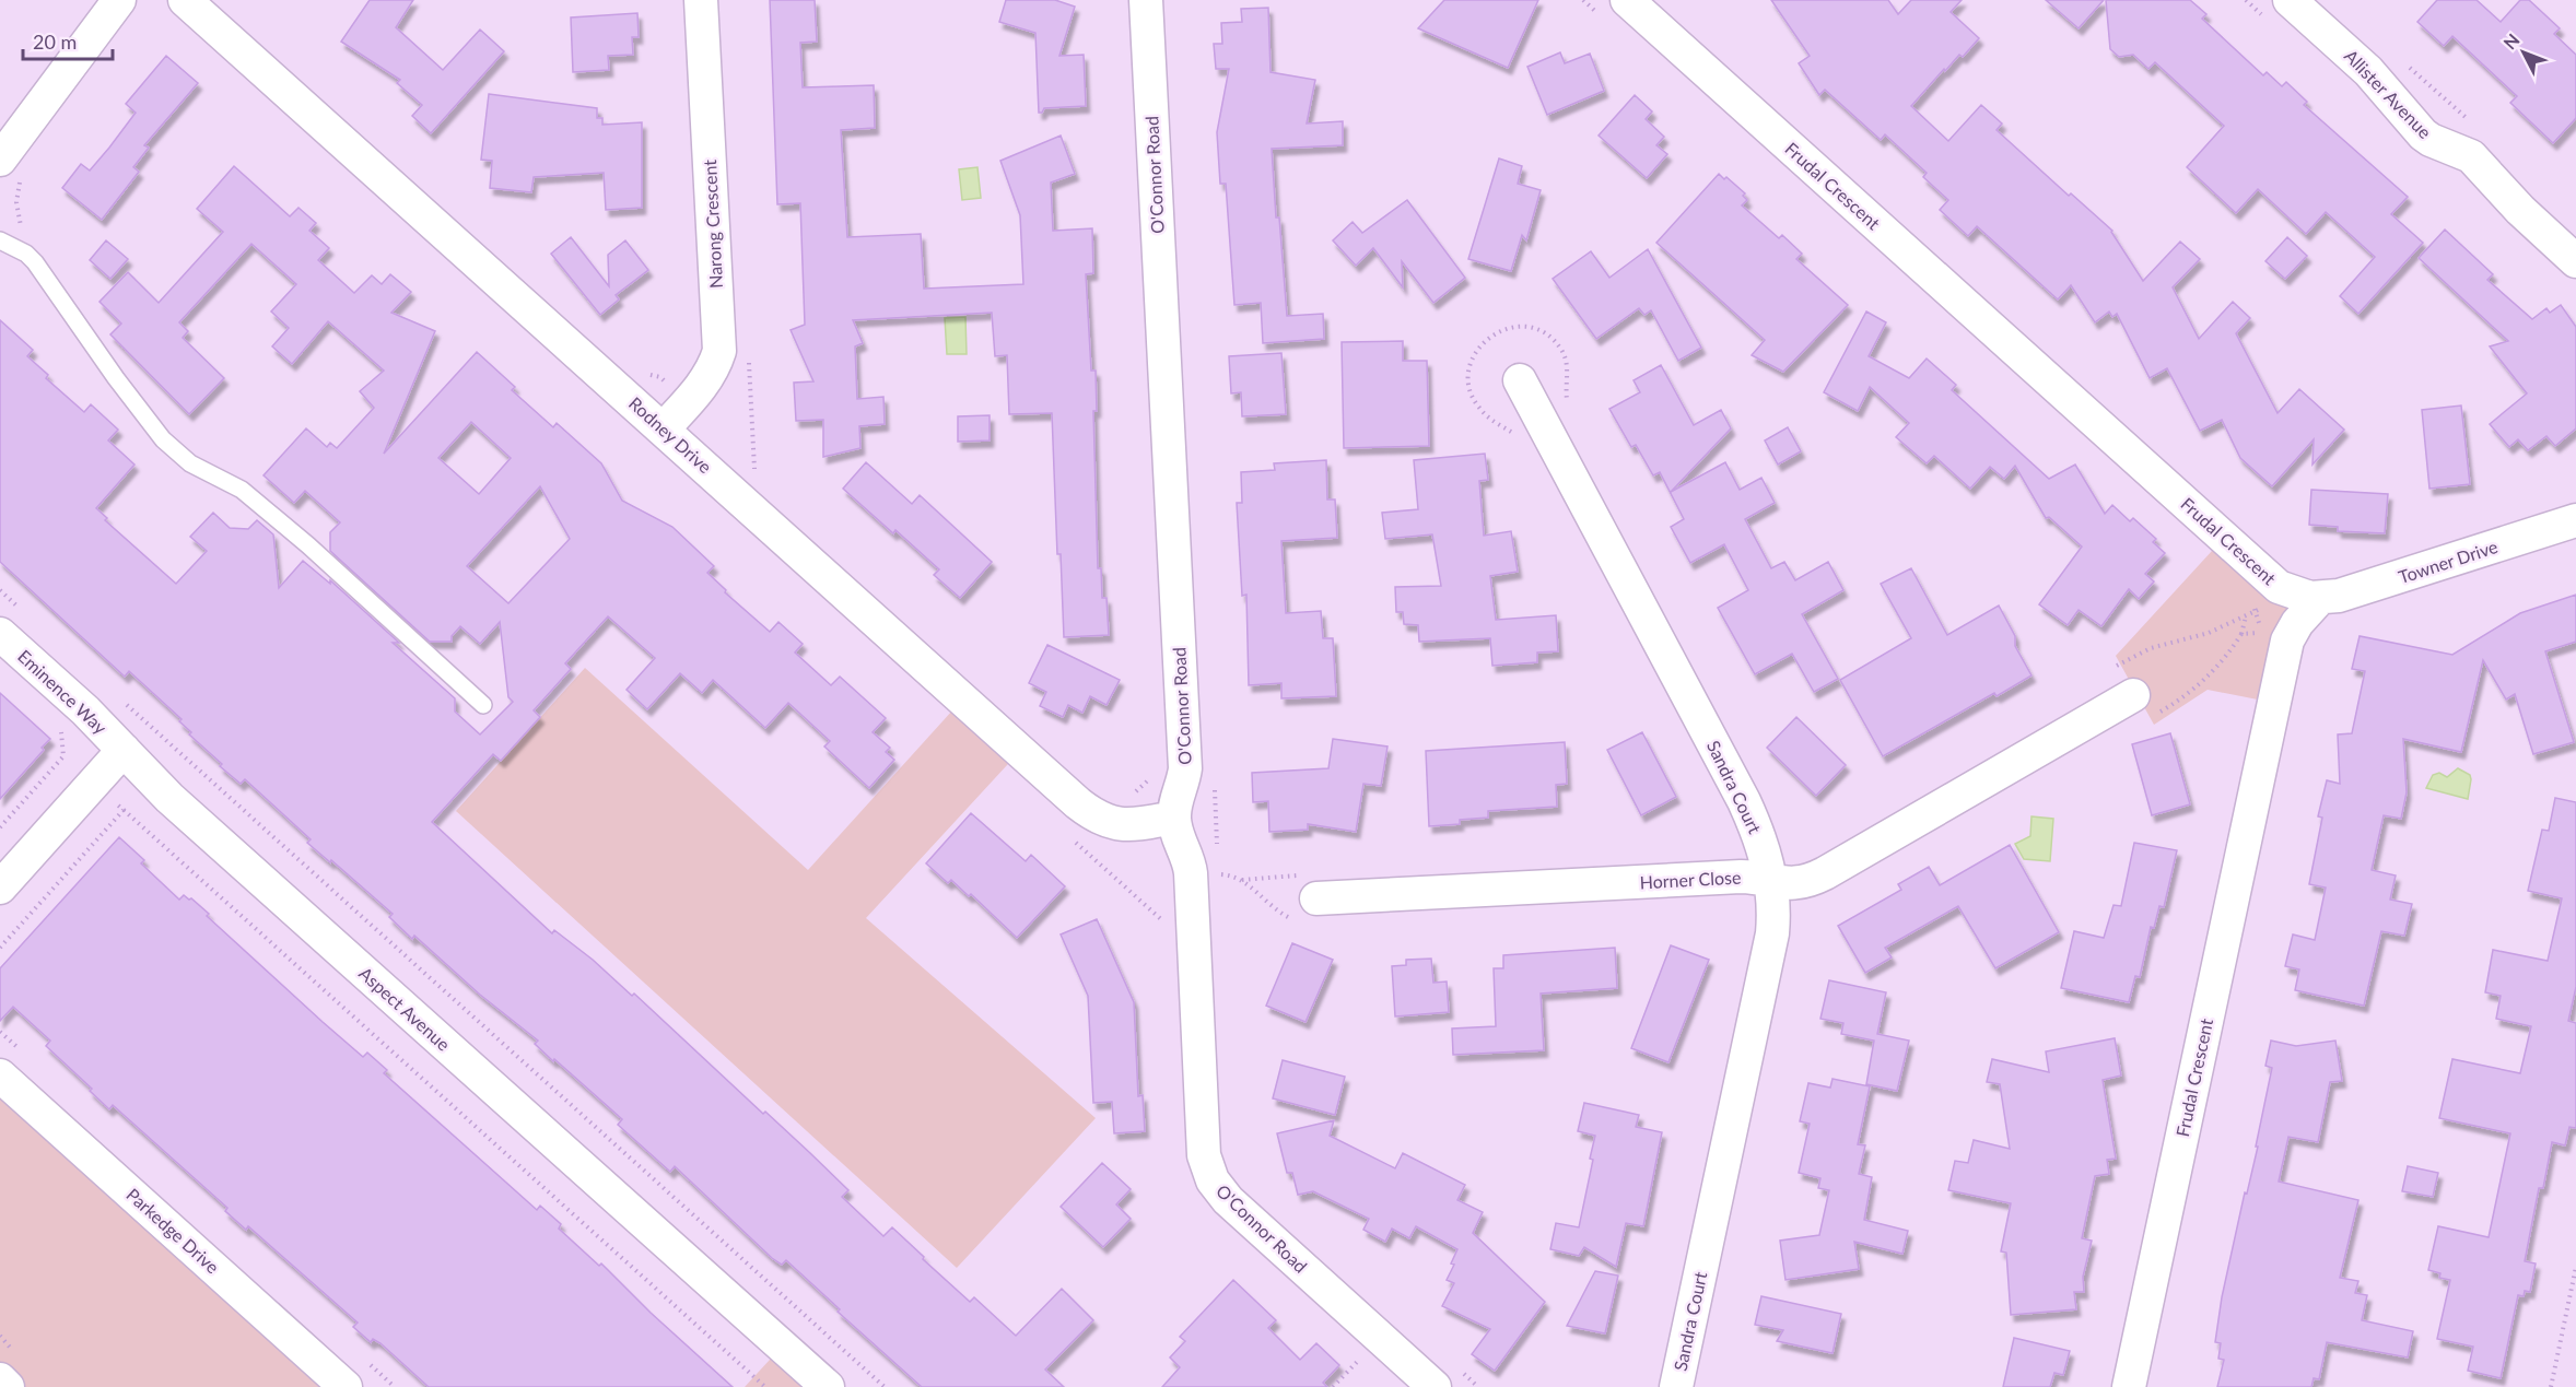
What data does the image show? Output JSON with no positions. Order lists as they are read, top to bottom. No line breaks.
{"streets":{"street":["Allister Avenue","O'Connor Road","Frudal Crescent","Narong Crescent","Rodney Drive","Towner Drive","Eminence Way","Sandra Court","Horner Close","Aspect Avenue","Parkedge Drive"]},"crossings":[["O'Connor Road","Rodney Drive"],["Frudal Crescent","Towner Drive"],["Narong Crescent","Rodney Drive"],["Eminence Way","Aspect Avenue"],["Sandra Court","Horner Close"]],"scale_bar":"20 m","north":"top left"}
